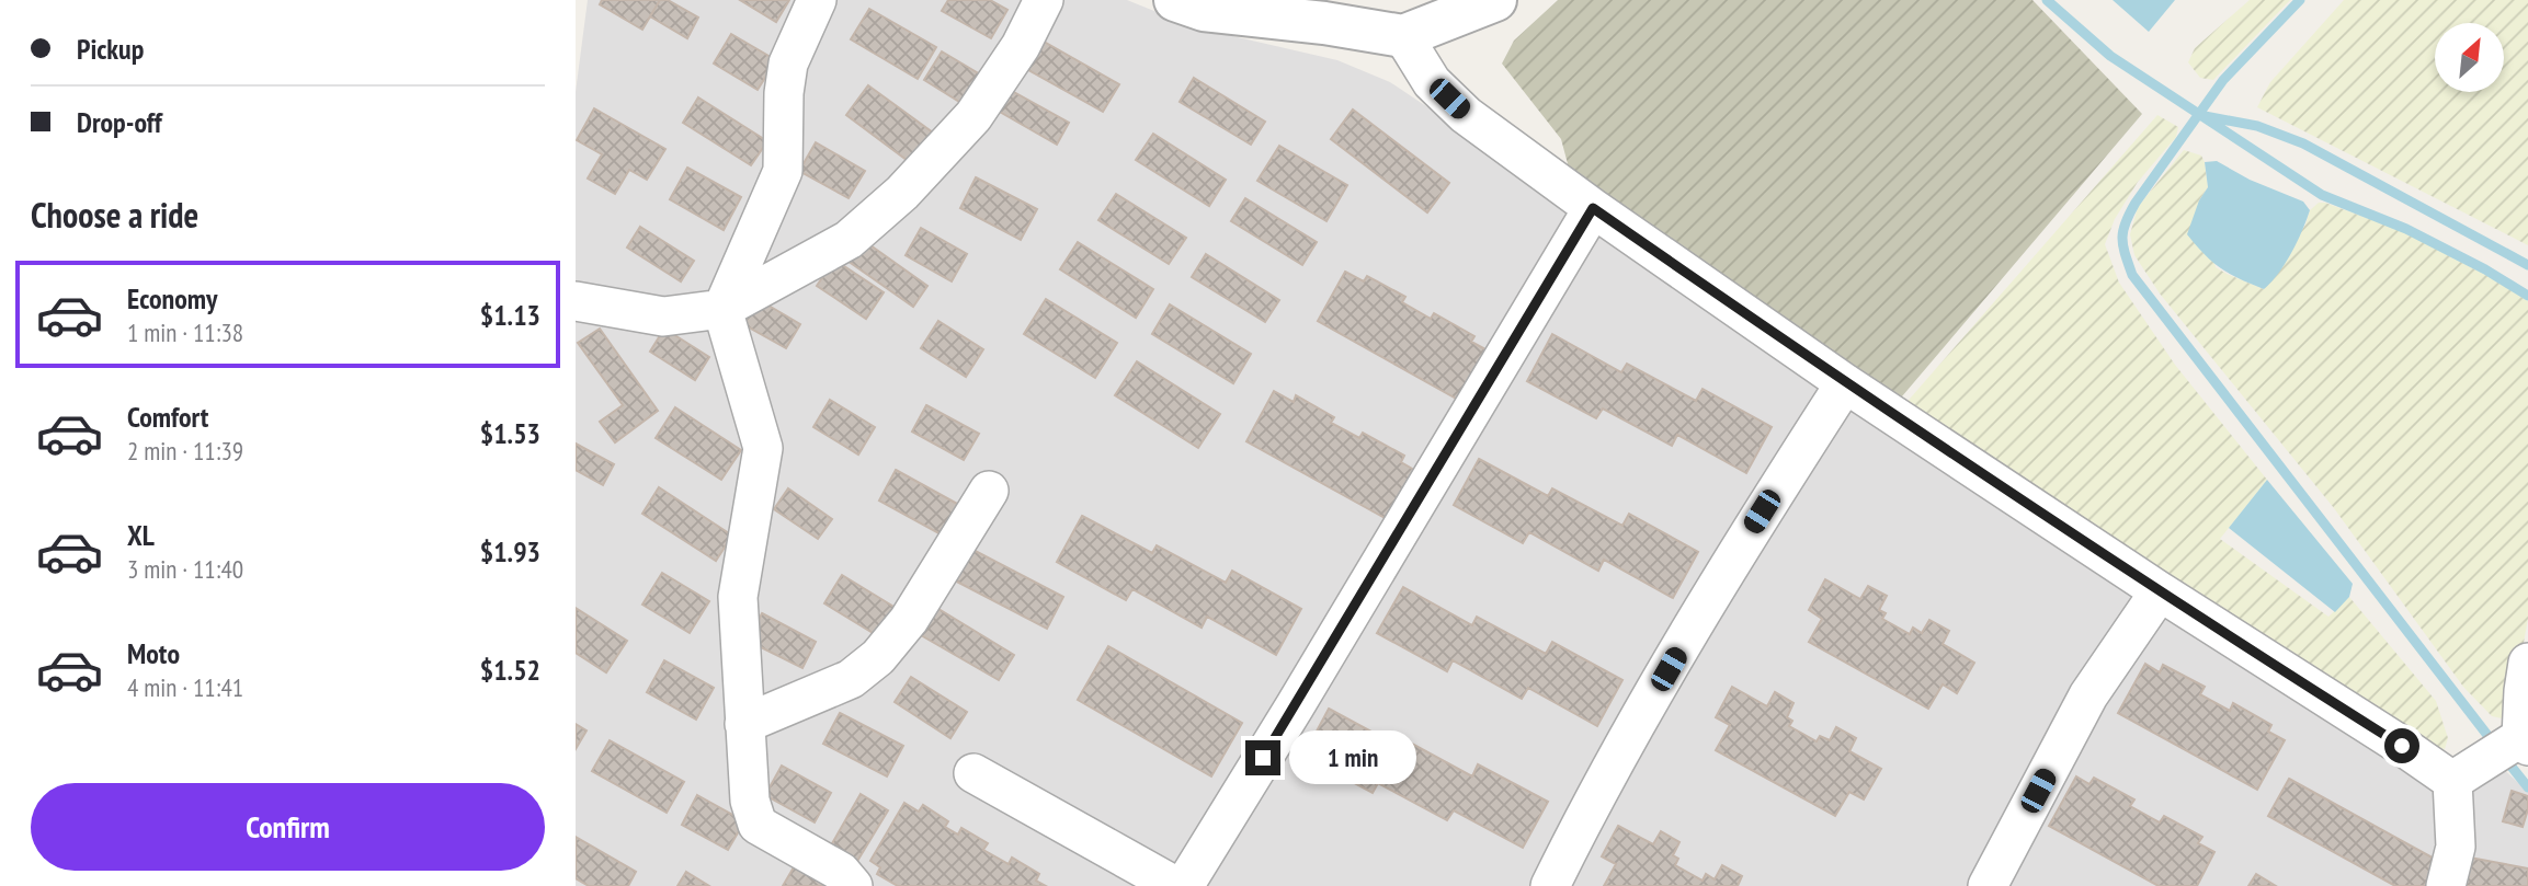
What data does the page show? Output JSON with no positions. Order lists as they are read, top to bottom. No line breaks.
{"north":"top right","page":{"banner":["Pickup","Drop-off"],"heading":"Choose a ride","list":[{"name":"Economy","note":"1 min · 11:38","value":"$1.13"},{"name":"Comfort","note":"2 min · 11:39","value":"$1.53"},{"name":"XL","note":"3 min · 11:40","value":"$1.93"},{"name":"Moto","note":"4 min · 11:41","value":"$1.52"}],"bubble":"1 min","buttons":"Confirm"}}
